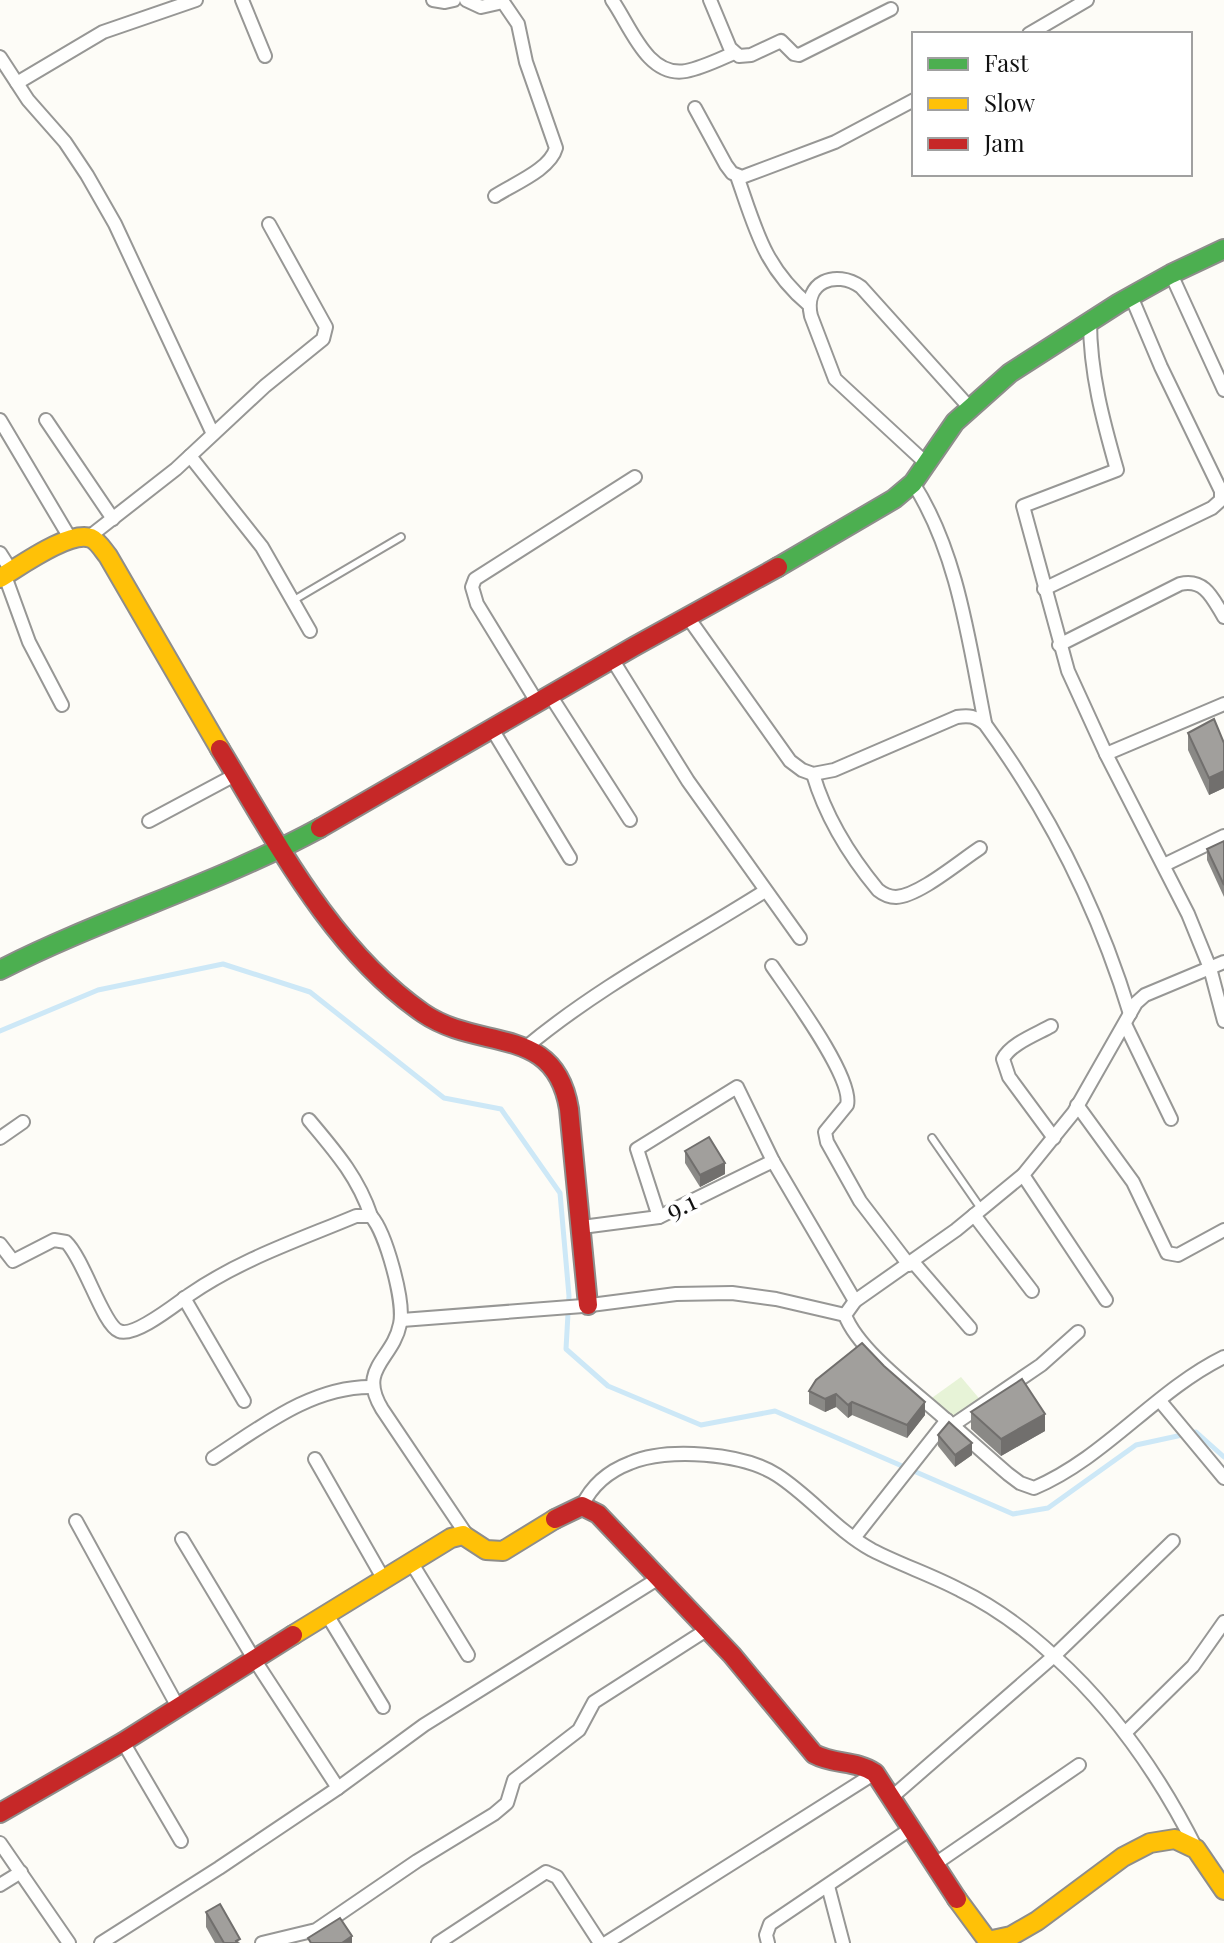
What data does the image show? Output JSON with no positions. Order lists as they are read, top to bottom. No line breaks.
{"streets":{"street":["9.1"]},"legend":["Fast","Slow","Jam"]}
